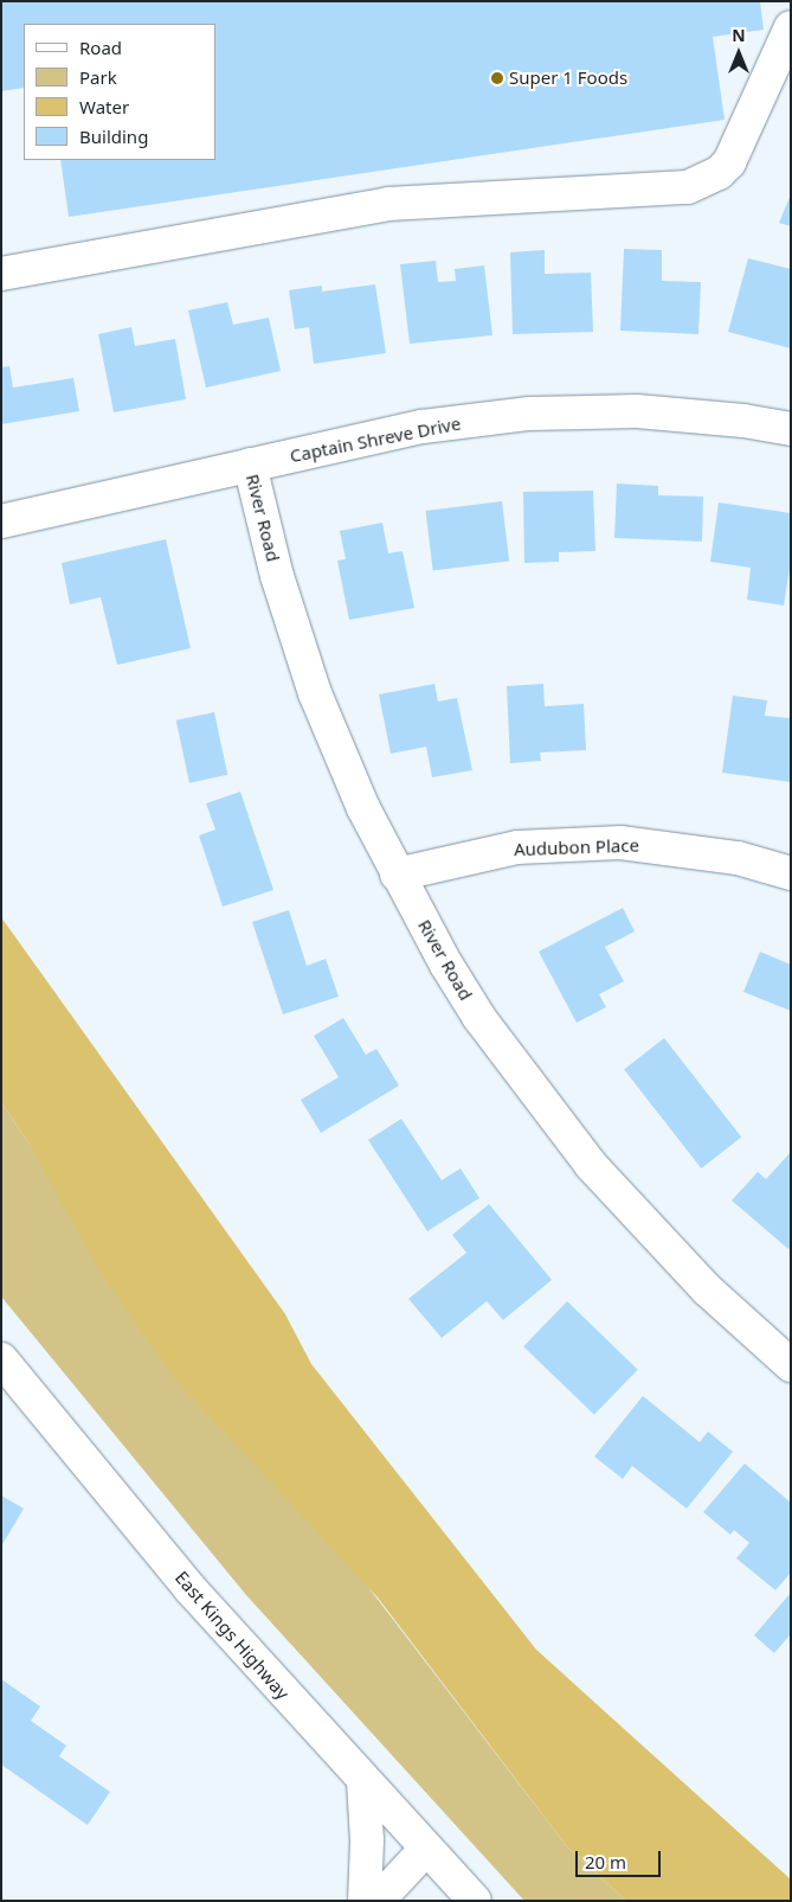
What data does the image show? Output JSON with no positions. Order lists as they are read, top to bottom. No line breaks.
{"streets":{"street":["Captain Shreve Drive","River Road","Audubon Place","East Kings Highway"]},"crossings":[["Captain Shreve Drive","River Road"],["River Road","Audubon Place"]],"places":["Super 1 Foods"],"legend":["Road","Park","Water","Building"],"scale_bar":"20 m","north":"top"}
